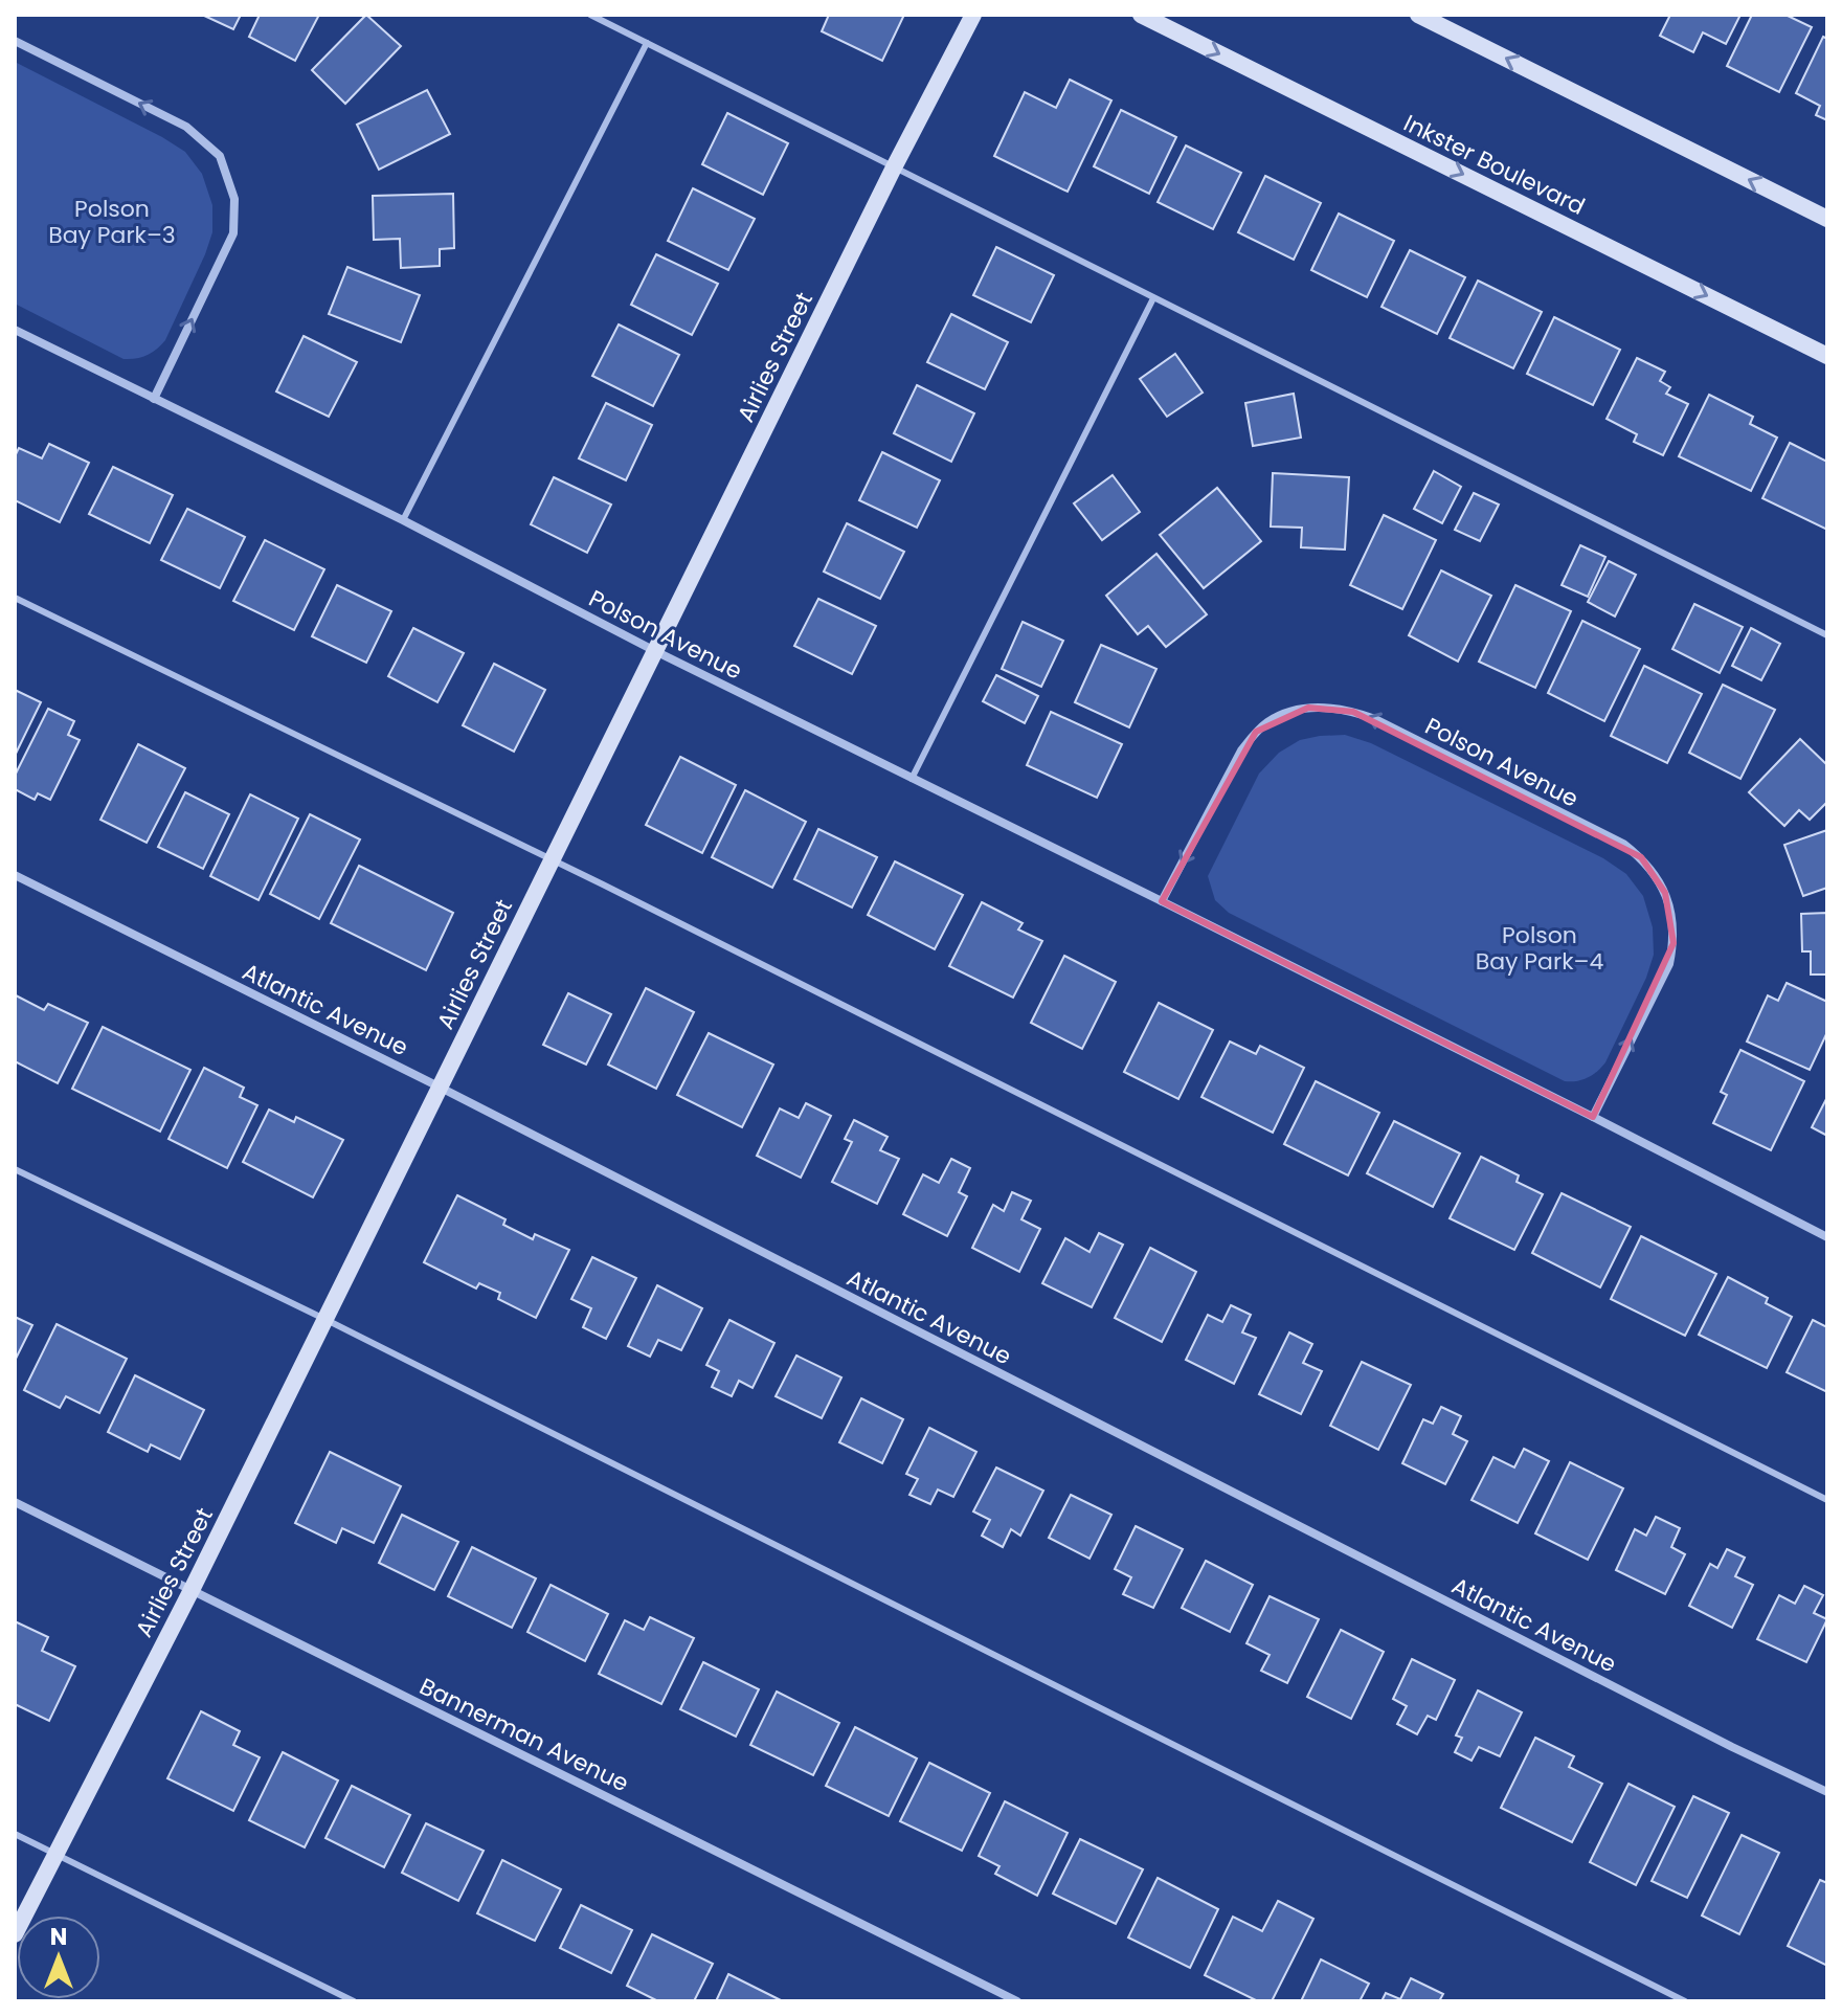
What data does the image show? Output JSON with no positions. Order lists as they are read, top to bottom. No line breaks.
{"streets":{"street":["Inkster Boulevard","Airlies Street","Polson Avenue","Atlantic Avenue","Bannerman Avenue"]},"crossings":[["Airlies Street","Polson Avenue"],["Airlies Street","Atlantic Avenue"],["Airlies Street","Bannerman Avenue"]],"parks":["Polson Bay Park–3","Polson Bay Park–4"],"north":"top"}
